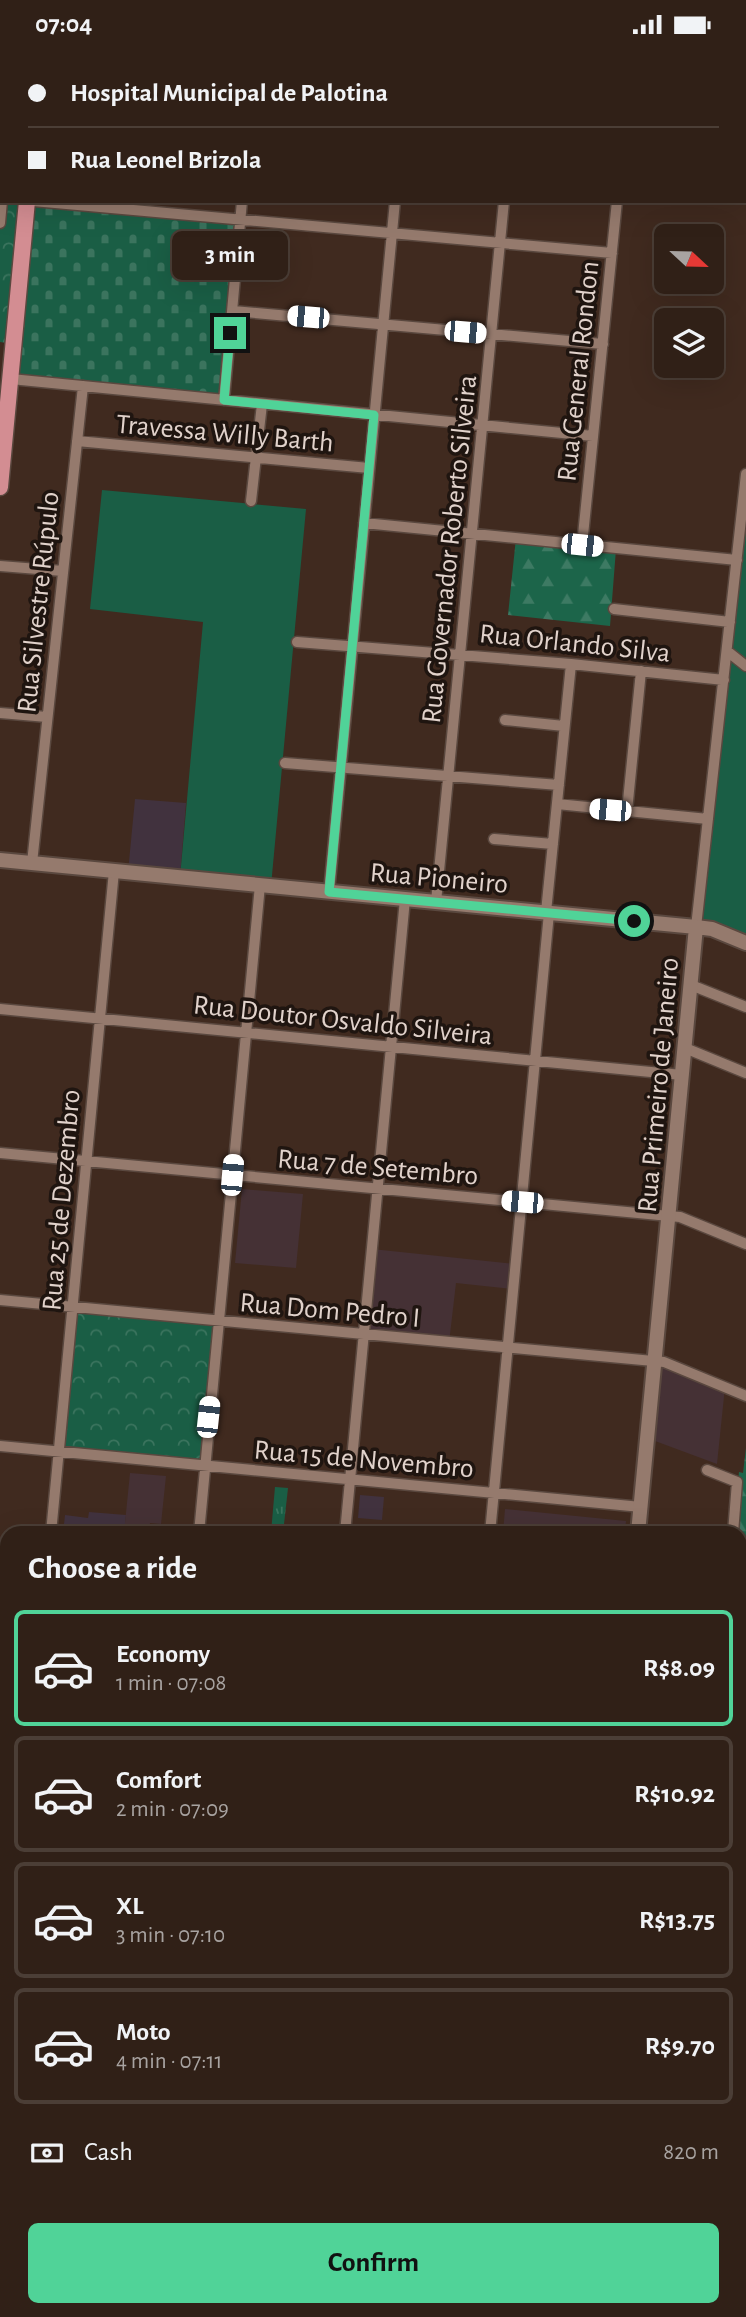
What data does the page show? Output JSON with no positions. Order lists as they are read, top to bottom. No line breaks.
{"streets":{"street":["Rua General Rondon","Travessa Willy Barth","Rua Governador Roberto Silveira","Rua Silvestre Rúpulo","Rua Orlando Silva","Rua Pioneiro","Rua Doutor Osvaldo Silveira","Rua Primeiro de Janeiro","Rua 7 de Setembro","Rua 25 de Dezembro","Rua Dom Pedro I","Rua 15 de Novembro"]},"crossings":[["Travessa Willy Barth","Rua Silvestre Rúpulo"],["Rua Governador Roberto Silveira","Rua Orlando Silva"],["Rua Governador Roberto Silveira","Rua Pioneiro"],["Rua Silvestre Rúpulo","Rua Pioneiro"],["Rua Orlando Silva","Rua Primeiro de Janeiro"],["Rua Pioneiro","Rua Primeiro de Janeiro"],["Rua Pioneiro","Rua 25 de Dezembro"],["Rua Doutor Osvaldo Silveira","Rua Primeiro de Janeiro"],["Rua Doutor Osvaldo Silveira","Rua 25 de Dezembro"],["Rua Primeiro de Janeiro","Rua 7 de Setembro"],["Rua Primeiro de Janeiro","Rua Dom Pedro I"],["Rua Primeiro de Janeiro","Rua 15 de Novembro"],["Rua 7 de Setembro","Rua 25 de Dezembro"],["Rua 25 de Dezembro","Rua Dom Pedro I"],["Rua 25 de Dezembro","Rua 15 de Novembro"]],"north":"right","page":{"status":"07:04","banner":["Hospital Municipal de Palotina","Rua Leonel Brizola"],"bubble":"3 min","heading":"Choose a ride","list":[{"name":"Economy","note":"1 min · 07:08","value":"R$8.09"},{"name":"Comfort","note":"2 min · 07:09","value":"R$10.92"},{"name":"XL","note":"3 min · 07:10","value":"R$13.75"},{"name":"Moto","note":"4 min · 07:11","value":"R$9.70"}],"pay":["Cash","820 m"],"buttons":"Confirm"}}
